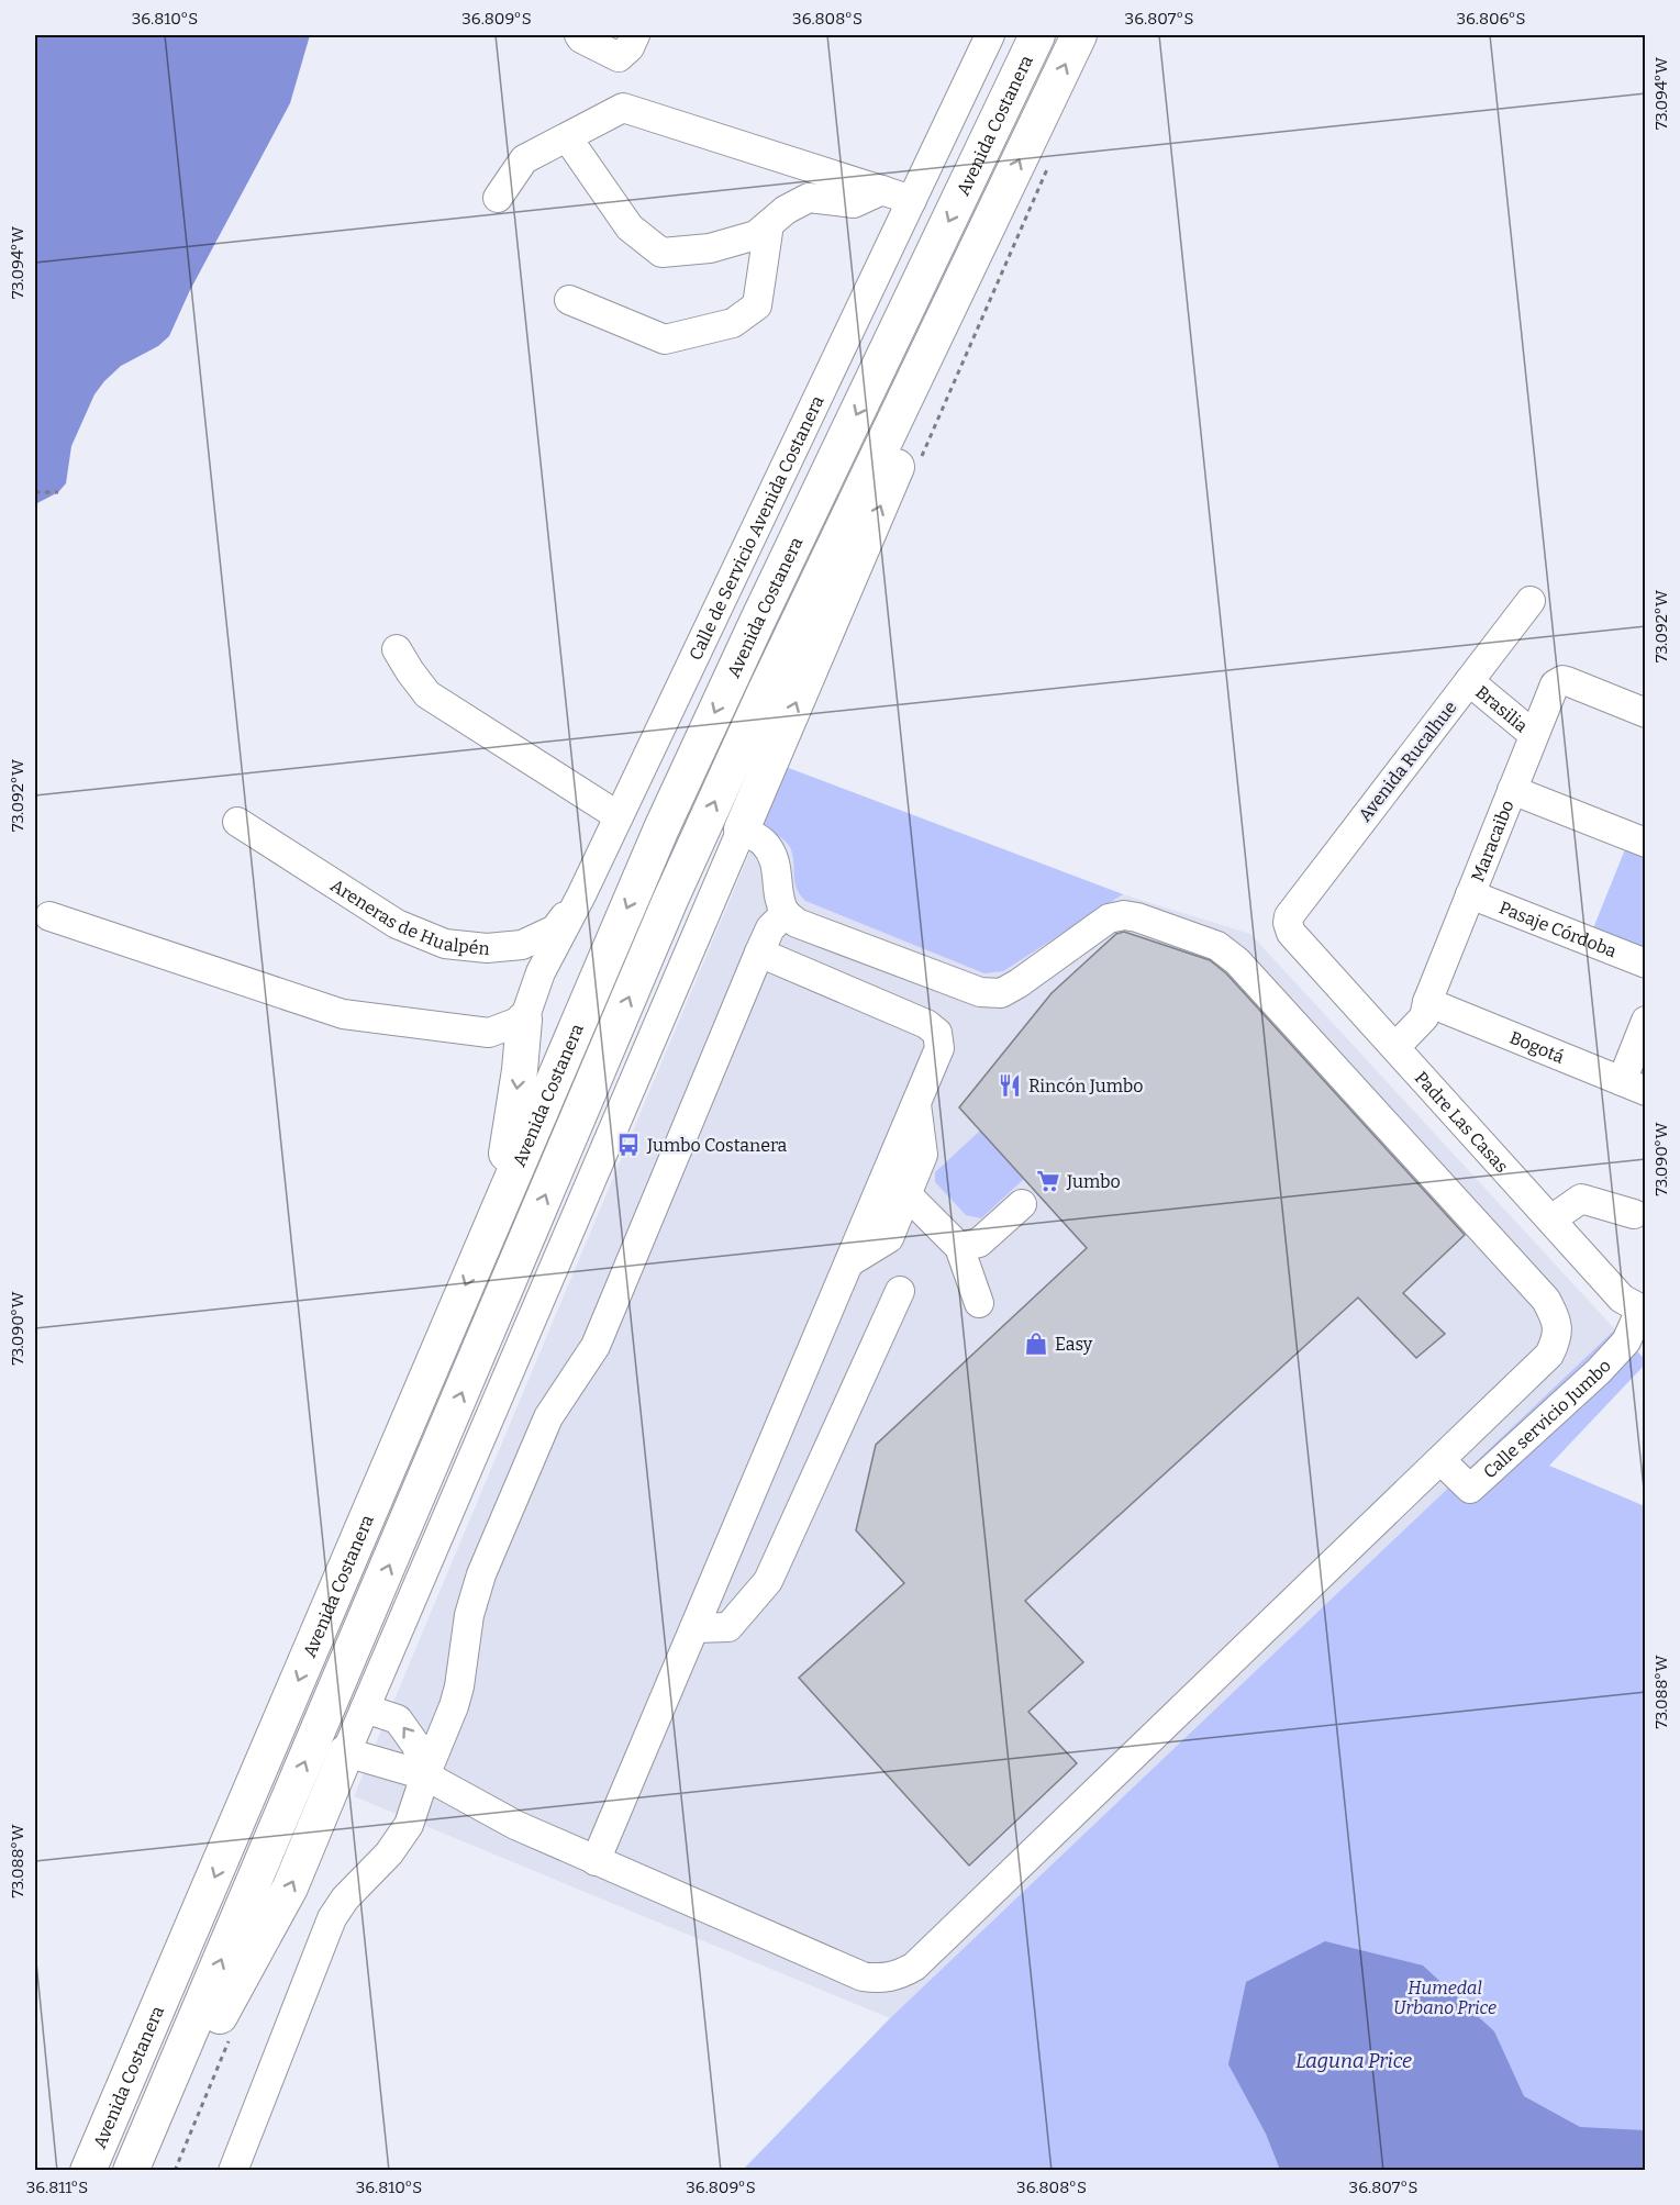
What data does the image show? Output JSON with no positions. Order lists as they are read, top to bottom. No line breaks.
{"streets":{"main road":["Avenida Costanera"],"street":["Calle de Servicio Avenida Costanera","Brasilia","Avenida Rucalhue","Maracaibo","Areneras de Hualpén","Pasaje Córdoba","Bogotá","Padre Las Casas","Calle servicio Jumbo"]},"crossings":[["Calle de Servicio Avenida Costanera","Areneras de Hualpén"],["Brasilia","Avenida Rucalhue"],["Brasilia","Maracaibo"],["Avenida Rucalhue","Padre Las Casas"],["Maracaibo","Pasaje Córdoba"],["Maracaibo","Bogotá"],["Padre Las Casas","Calle servicio Jumbo"]],"water":["Laguna Price"],"parks":["Humedal Urbano Price"],"places":{"restaurant":["Rincón Jumbo"],"bus stop":["Jumbo Costanera"],"supermarket":["Jumbo"],"shop":["Easy"]},"coordinates":["36.810°S","36.809°S","36.808°S","36.807°S","36.806°S","73.094°W","73.092°W","73.090°W","73.088°W","36.811°S"]}
